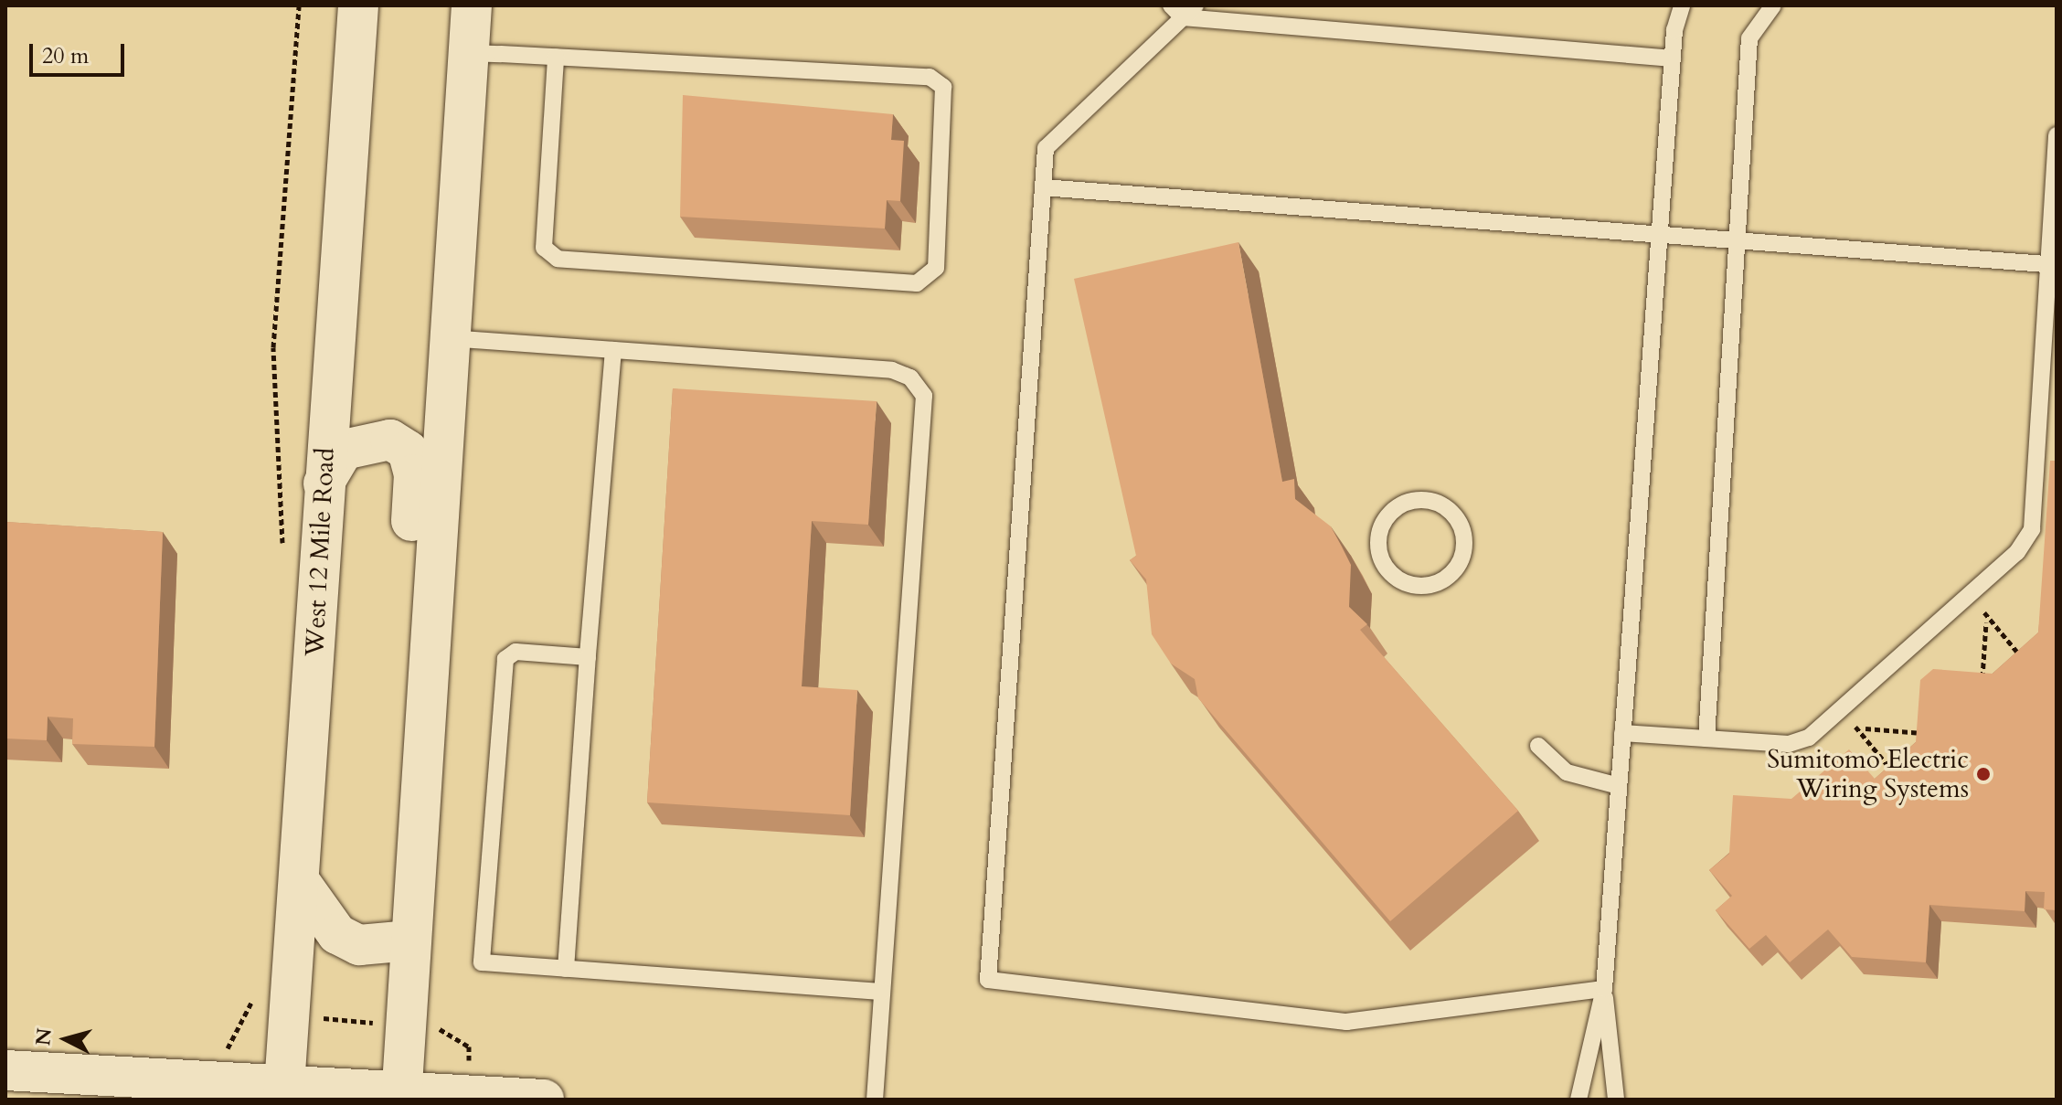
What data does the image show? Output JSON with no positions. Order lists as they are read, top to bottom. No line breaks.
{"streets":{"main road":["West 12 Mile Road"]},"places":["Sumitomo Electric Wiring Systems"],"scale_bar":"20 m","north":"left"}
